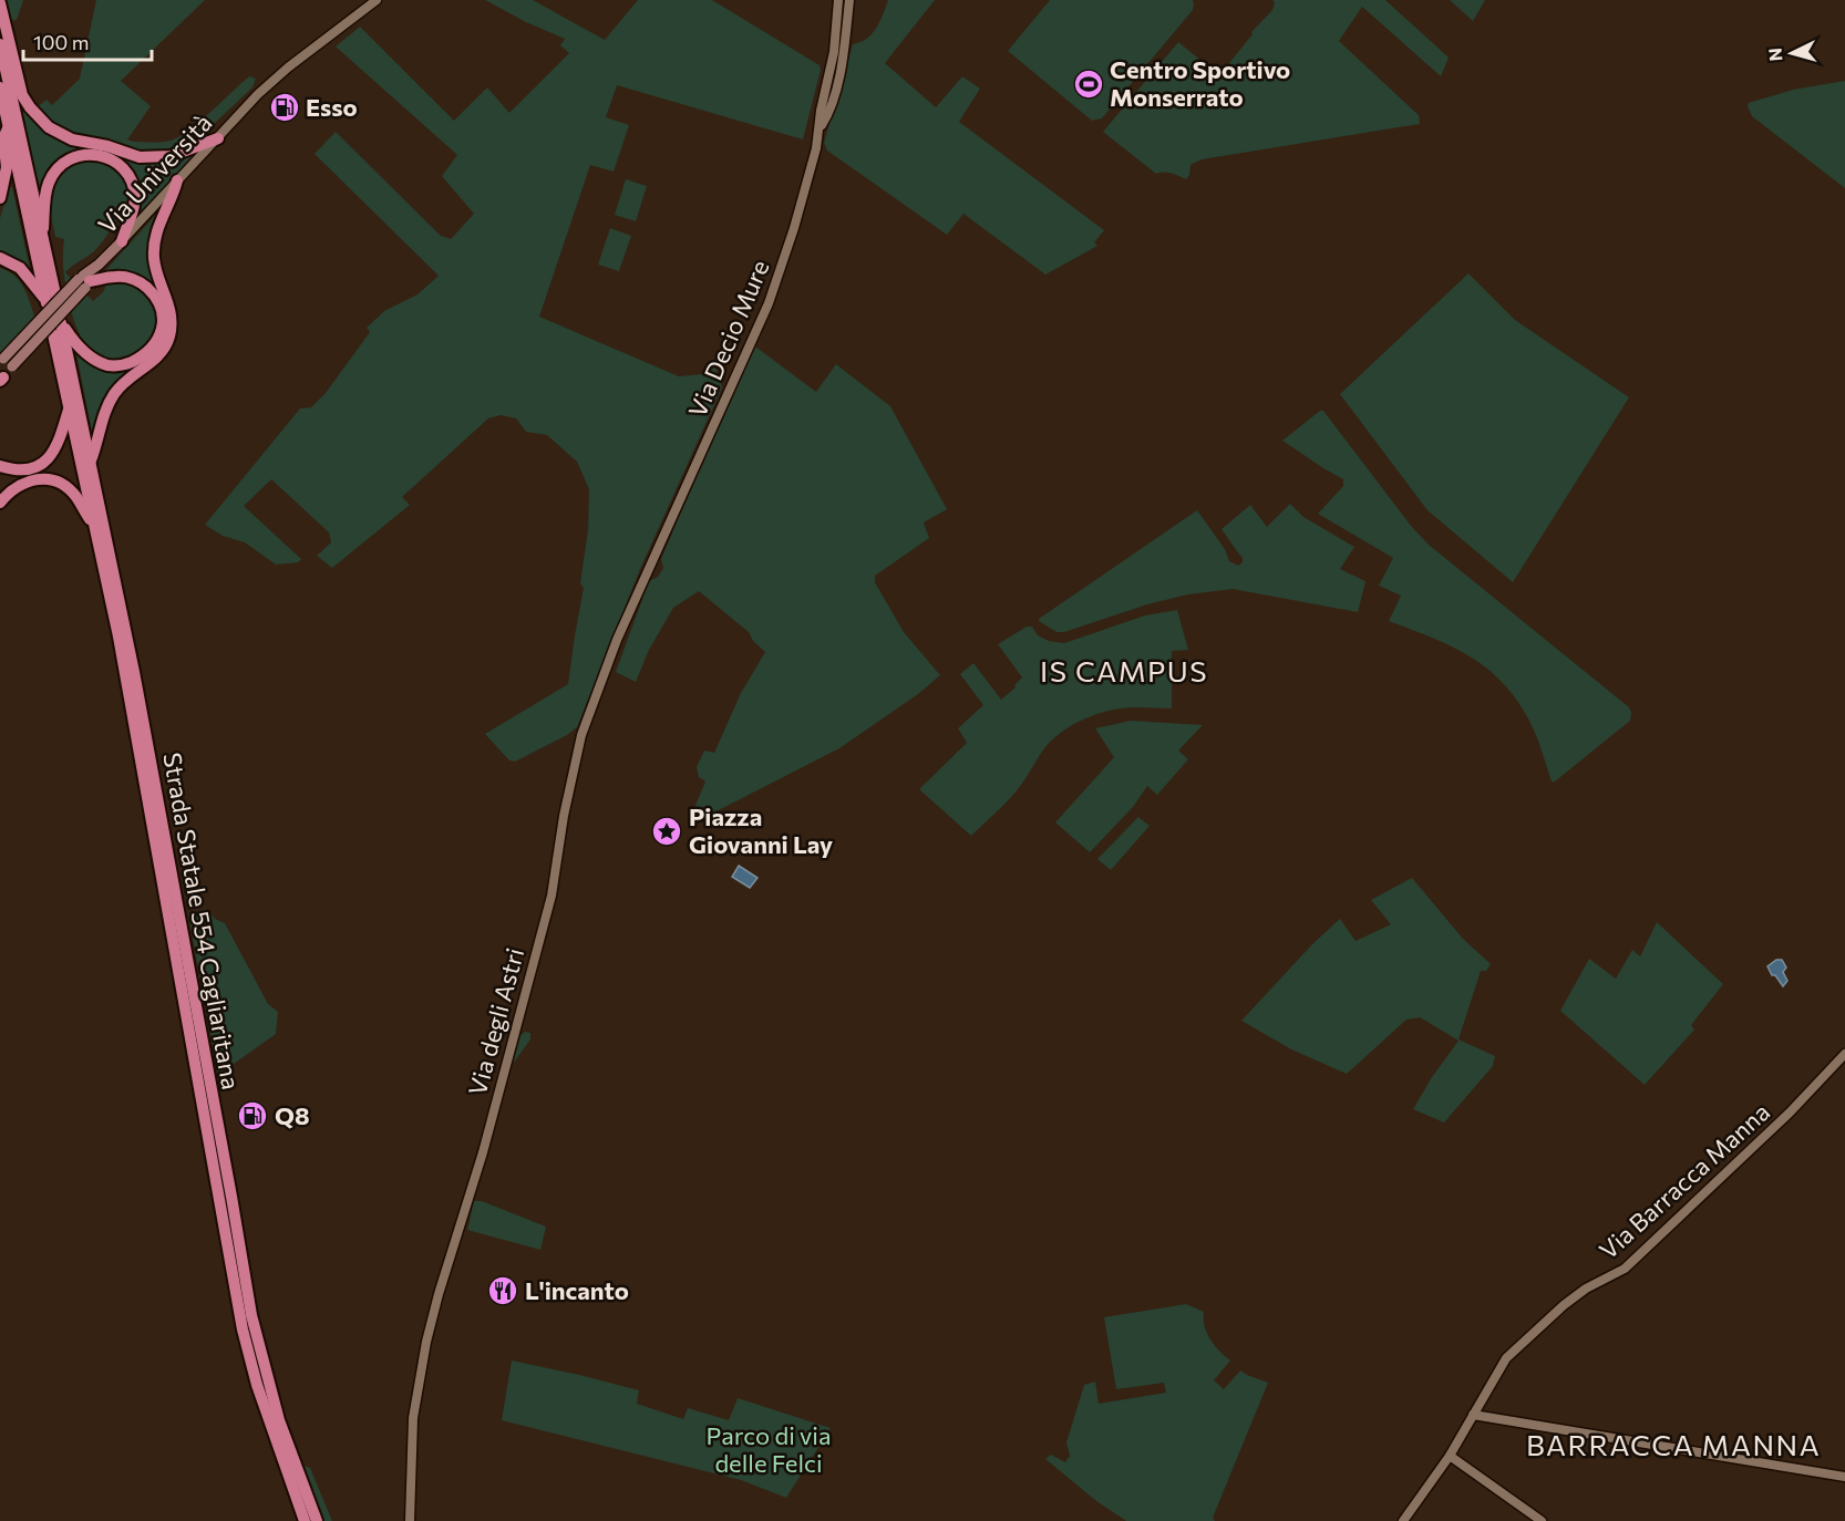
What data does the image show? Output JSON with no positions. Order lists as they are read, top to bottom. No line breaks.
{"streets":{"highway":["Strada Statale 554 Cagliaritana"],"main road":["Via Università"],"street":["Via Decio Mure","Via degli Astri","Via Barracca Manna"]},"crossings":[["Via Università","Strada Statale 554 Cagliaritana"],["Via Decio Mure","Via degli Astri"]],"districts":["IS CAMPUS","BARRACCA MANNA"],"parks":["Parco di via delle Felci"],"places":{"sports":["Centro Sportivo Monserrato"],"fuel station":["Esso","Q8"],"place":["Piazza Giovanni Lay"],"restaurant":["L'incanto"]},"scale_bar":"100 m","north":"left"}
